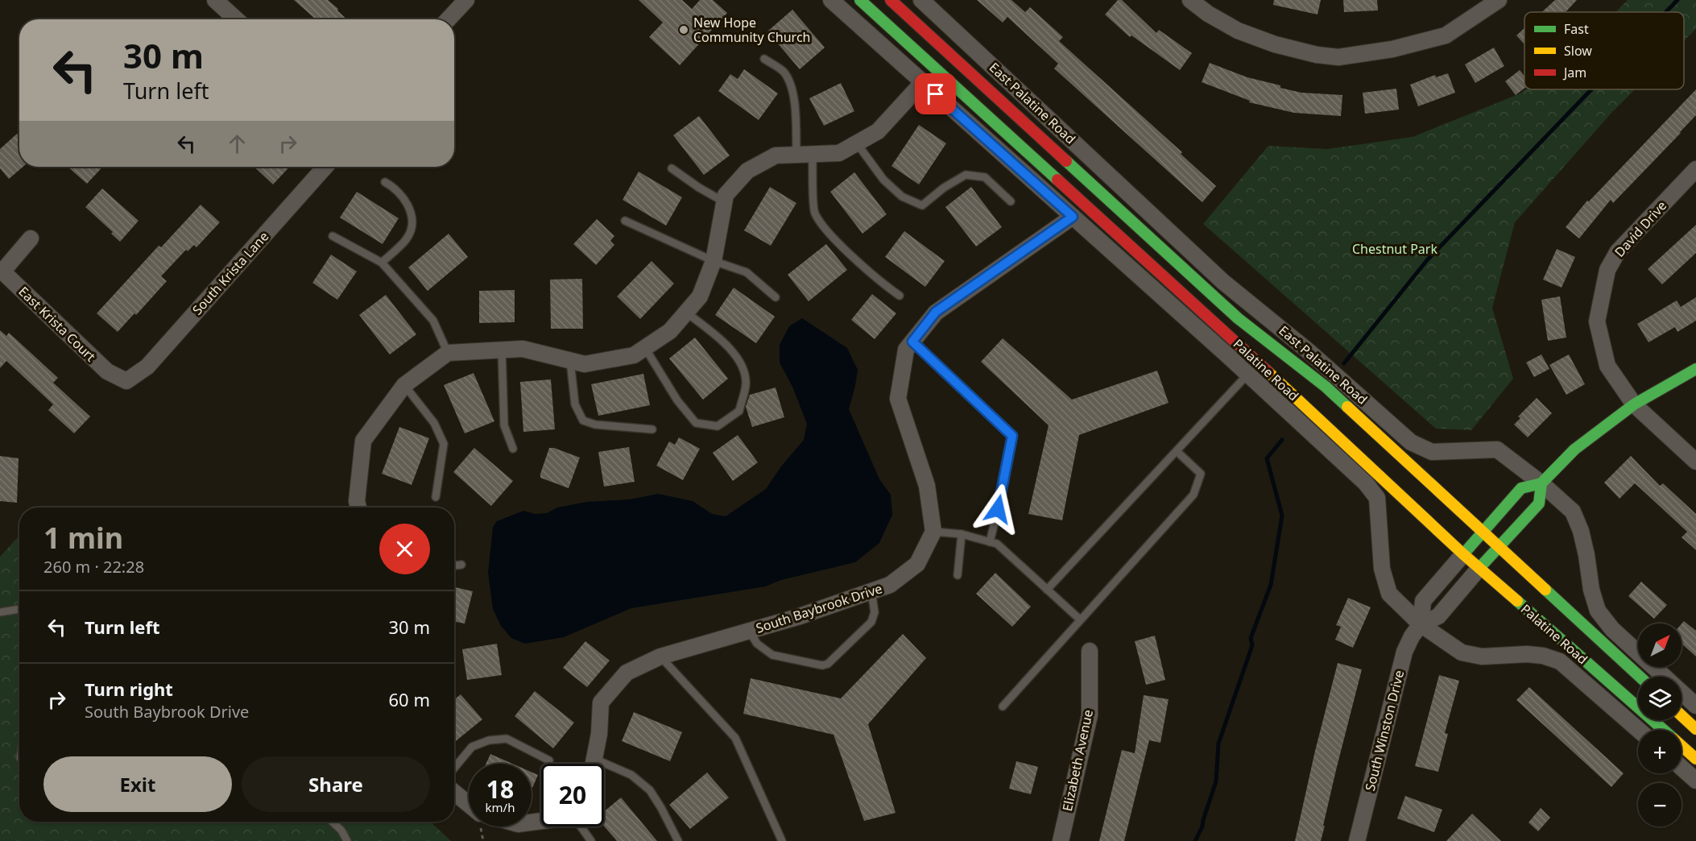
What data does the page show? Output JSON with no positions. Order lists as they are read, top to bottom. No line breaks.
{"streets":{"main road":["Palatine Road"],"street":["East Palatine Road","David Drive","South Krista Lane","East Krista Court","South Baybrook Drive","South Winston Drive","Elizabeth Avenue"]},"crossings":[["South Krista Lane","East Krista Court"],["Palatine Road","South Winston Drive"]],"parks":["Chestnut Park"],"places":["New Hope Community Church"],"legend":["Fast","Slow","Jam"],"north":"top right","page":{"turn":["30 m","Turn left"],"heading":["1 min","260 m · 22:28"],"list":[{"name":"Turn left","value":"30 m"},{"name":"Turn right","note":"South Baybrook Drive","value":"60 m"}],"map_buttons":["+","−"],"buttons":["Exit","Share"],"speed":"18 km/h","limit":"20"}}
